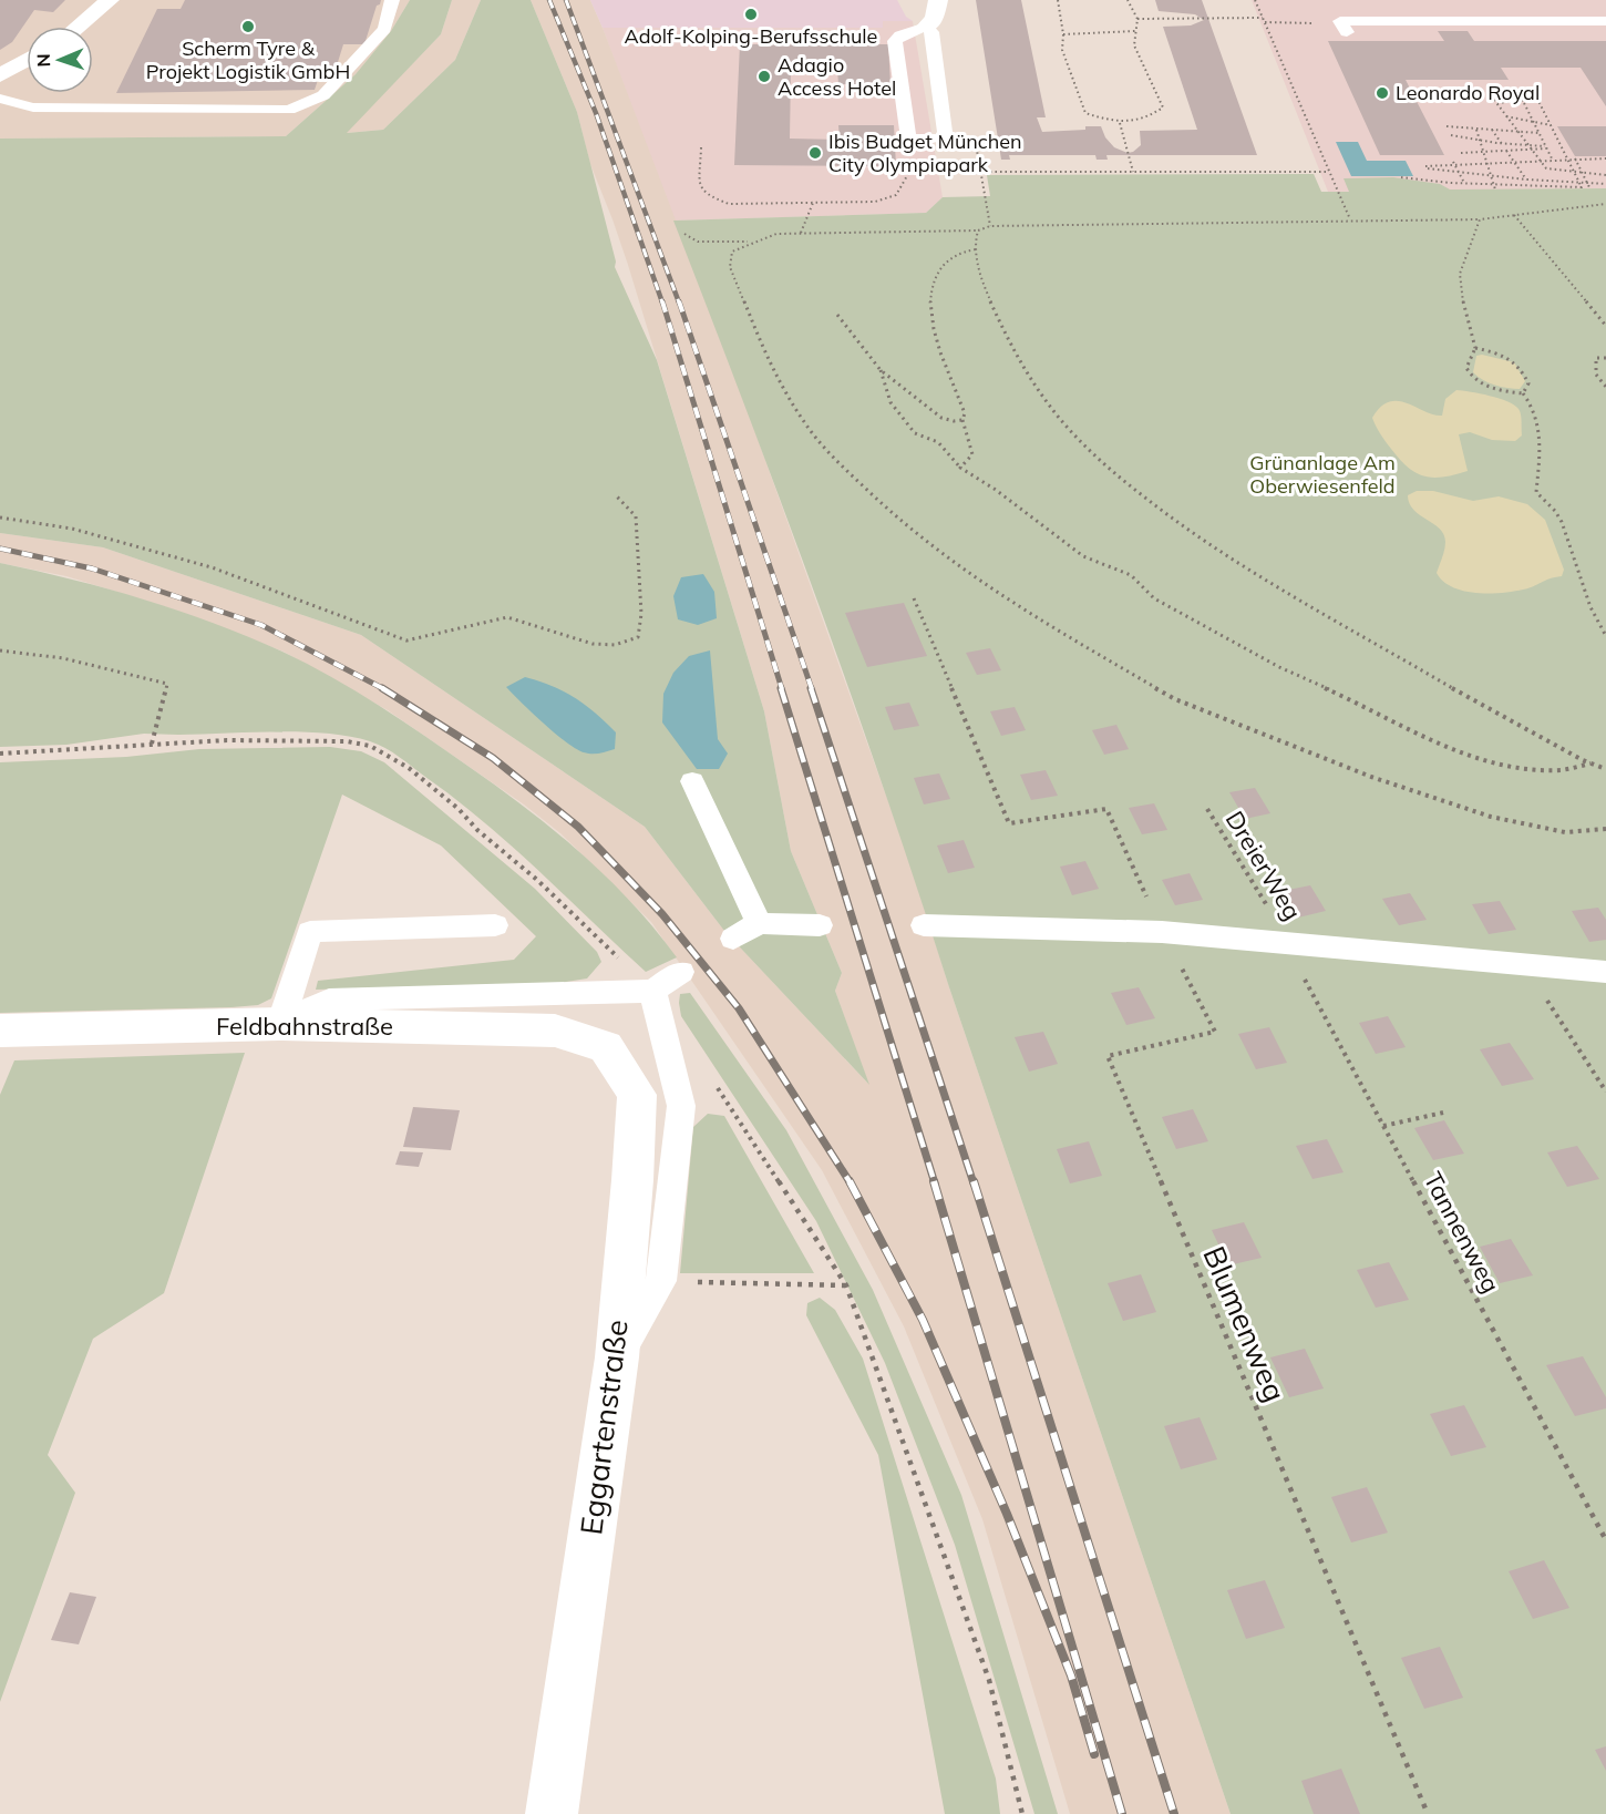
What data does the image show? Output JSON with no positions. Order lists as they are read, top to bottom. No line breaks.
{"streets":{"street":["Feldbahnstraße","Eggartenstraße"],"path":["DreierWeg","Tannenweg","Blumenweg"]},"crossings":[["DreierWeg","Tannenweg"],["Feldbahnstraße","Eggartenstraße"]],"parks":["Grünanlage Am Oberwiesenfeld"],"places":["Adolf-Kolping-Berufsschule","Scherm Tyre & Projekt Logistik GmbH","Adagio Access Hotel","Leonardo Royal","Ibis Budget München City Olympiapark"],"north":"left"}
